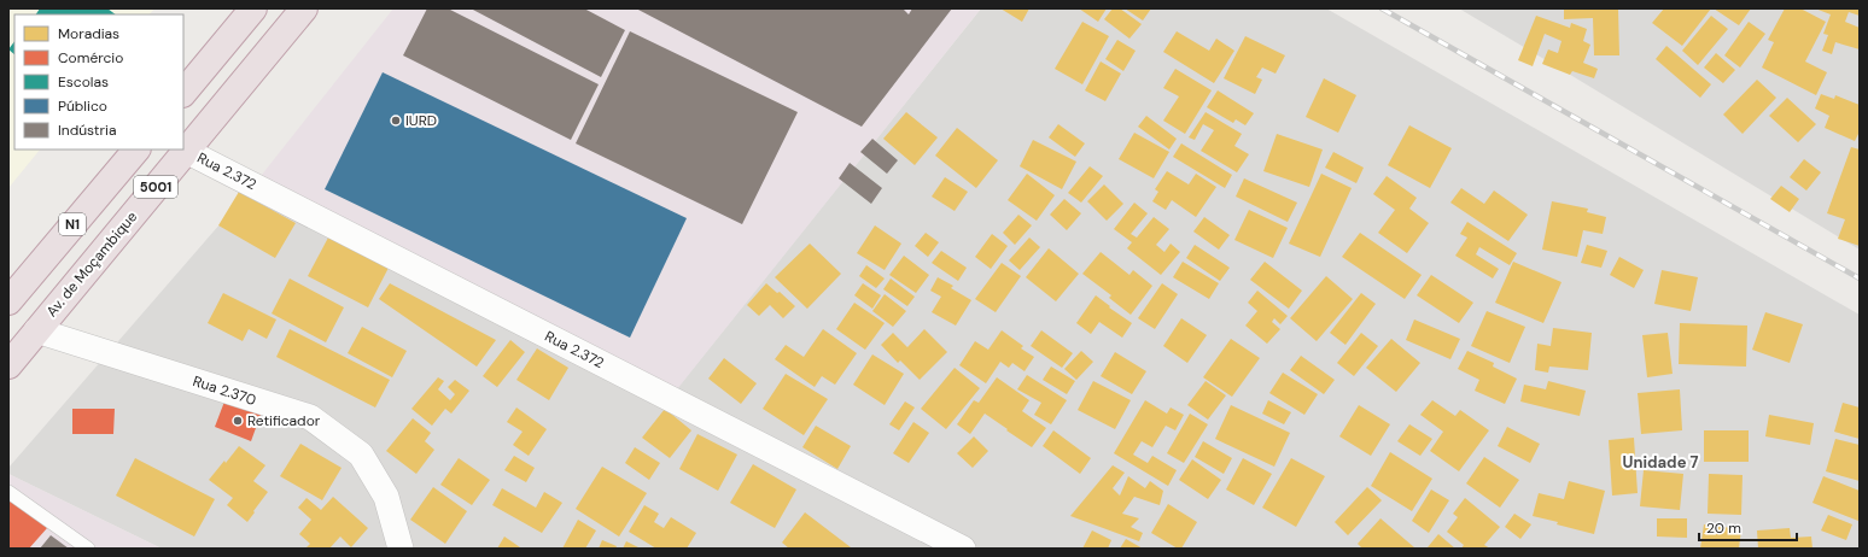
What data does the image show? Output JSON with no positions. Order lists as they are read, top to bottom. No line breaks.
{"streets":{"highway":["5001","N1","Av. de Moçambique"],"street":["Rua 2.372","Rua 2.370"]},"crossings":[["Rua 2.372","Av. de Moçambique"],["Av. de Moçambique","Rua 2.370"]],"districts":["Unidade 7"],"places":["IURD","Retificador"],"legend":["Moradias","Comércio","Escolas","Público","Indústria"],"scale_bar":"20 m"}
